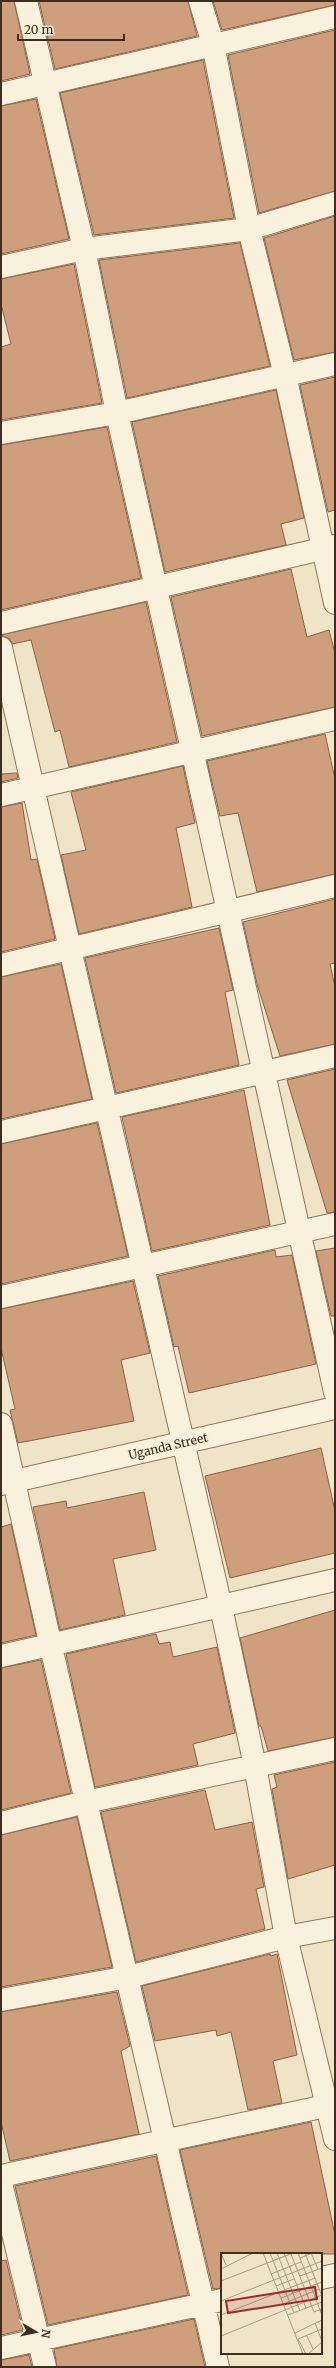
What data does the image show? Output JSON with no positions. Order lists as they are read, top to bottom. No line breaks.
{"streets":{"street":["Uganda Street"]},"scale_bar":"20 m","north":"right"}
